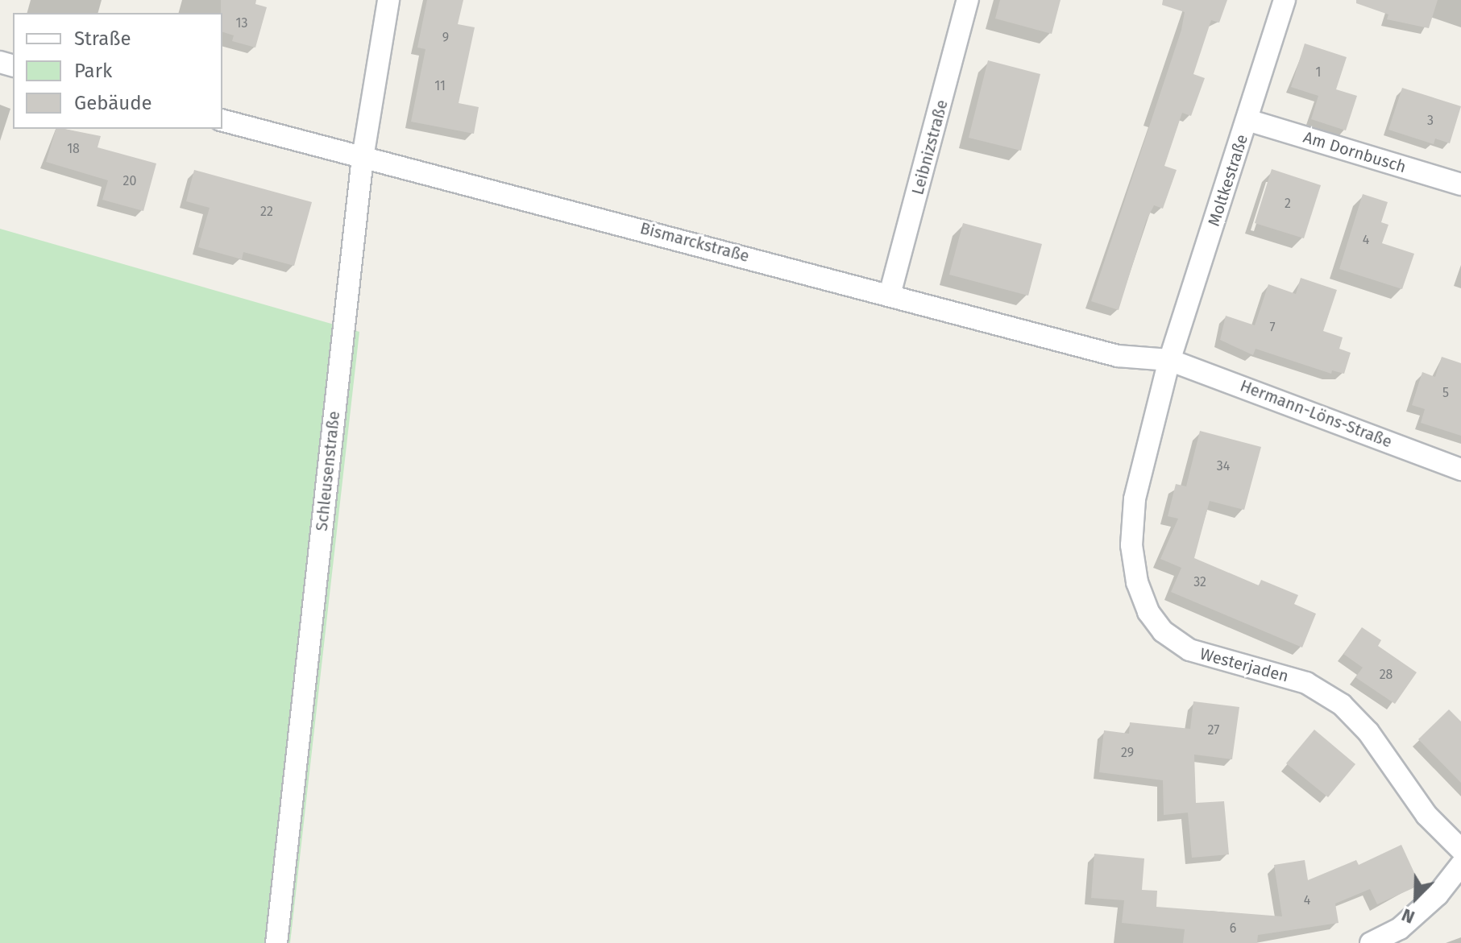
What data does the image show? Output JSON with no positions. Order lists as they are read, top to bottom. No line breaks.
{"streets":{"street":["Leibnizstraße","Am Dornbusch","Moltkestraße","Bismarckstraße","Hermann-Löns-Straße","Schleusenstraße","Westerjaden"]},"crossings":[["Leibnizstraße","Bismarckstraße"],["Am Dornbusch","Moltkestraße"],["Moltkestraße","Bismarckstraße"],["Moltkestraße","Hermann-Löns-Straße"],["Moltkestraße","Westerjaden"],["Bismarckstraße","Hermann-Löns-Straße"],["Bismarckstraße","Schleusenstraße"],["Bismarckstraße","Westerjaden"],["Hermann-Löns-Straße","Westerjaden"]],"house_numbers":["13","9","1","11","3","18","20","2","22","4","7","5","34","32","28","27","29","4","6"],"legend":["Straße","Park","Gebäude"],"north":"bottom left"}
